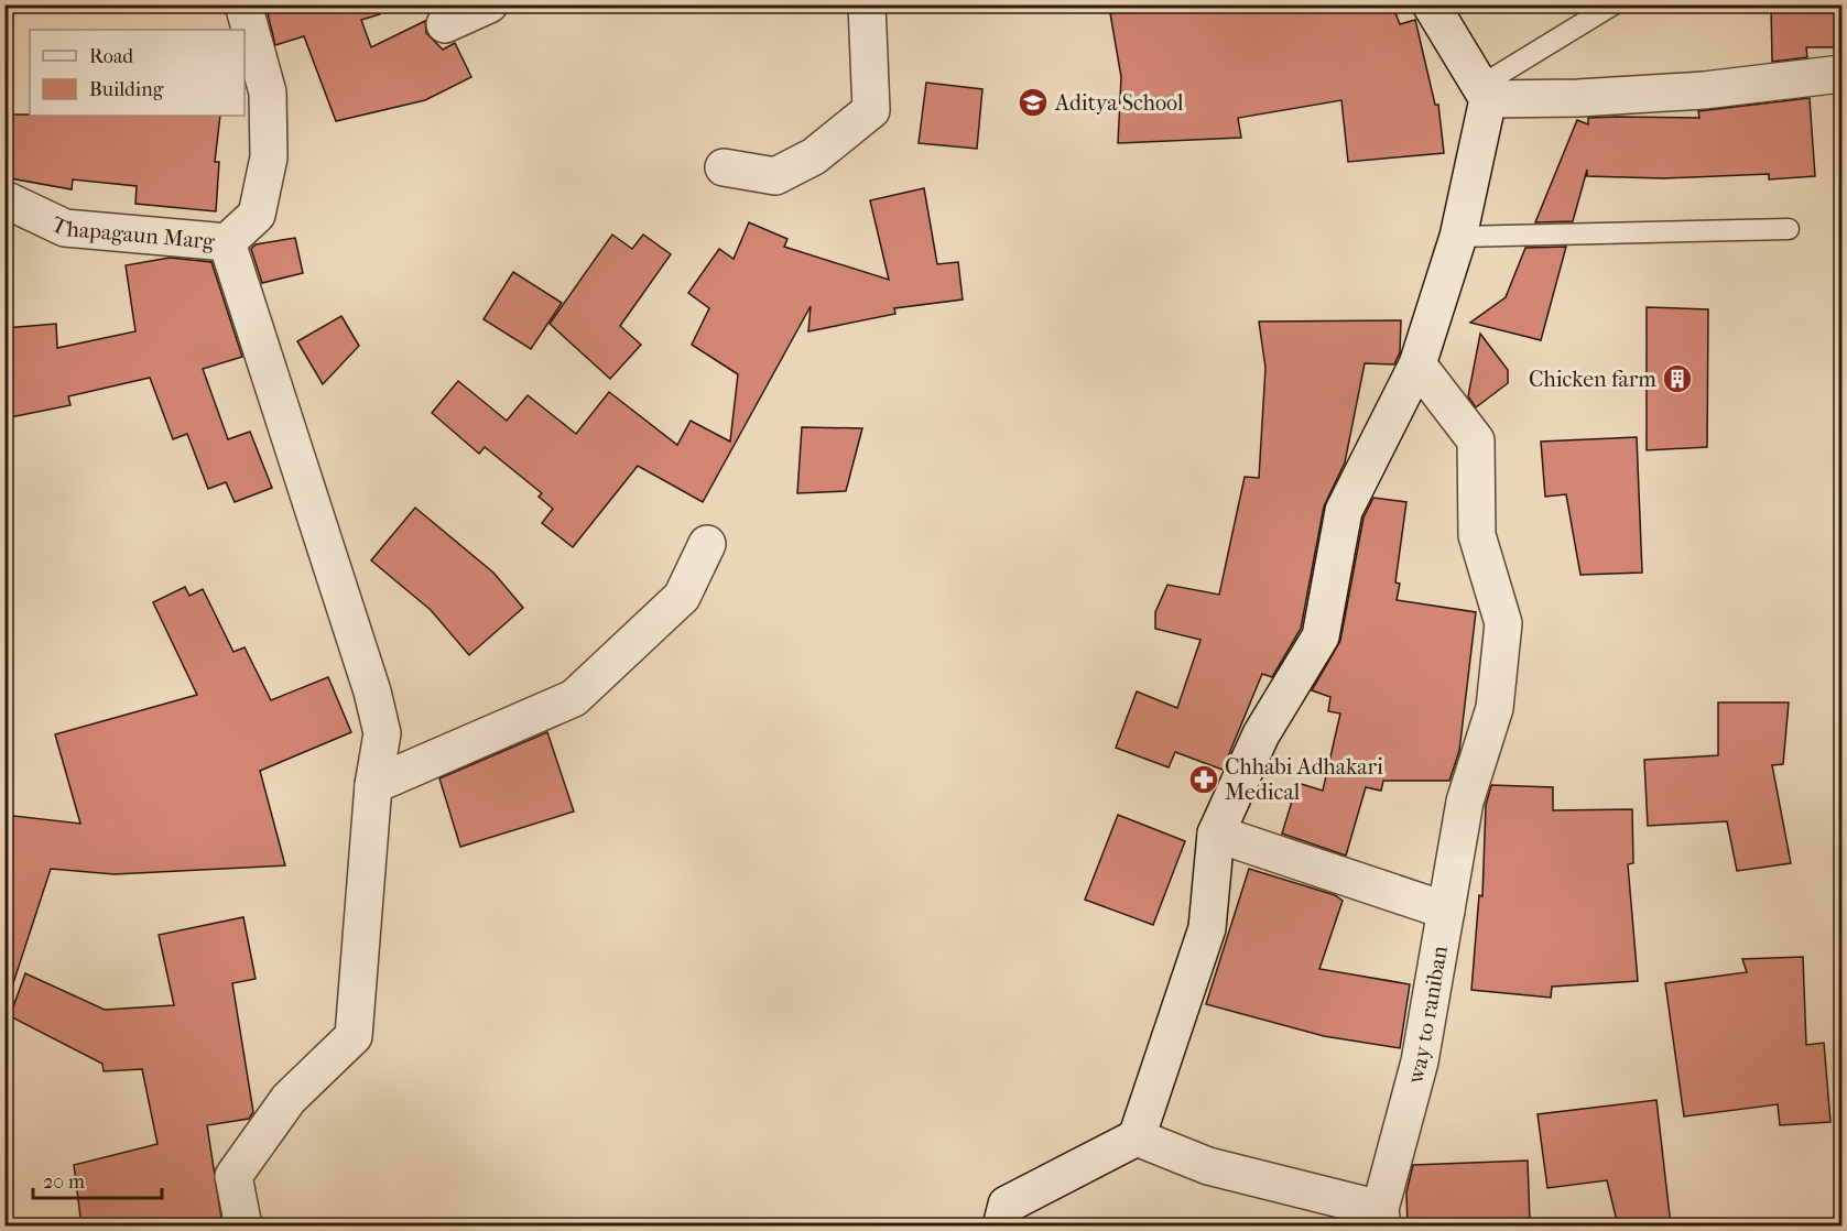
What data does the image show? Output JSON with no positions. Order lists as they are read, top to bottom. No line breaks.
{"streets":{"street":["Thapagaun Marg","way to raniban"]},"places":{"school or university":["Aditya School"],"building":["Chicken farm"],"pharmacy":["Chhabi Adhakari Medical"]},"legend":["Road","Building"],"scale_bar":"20 m"}
